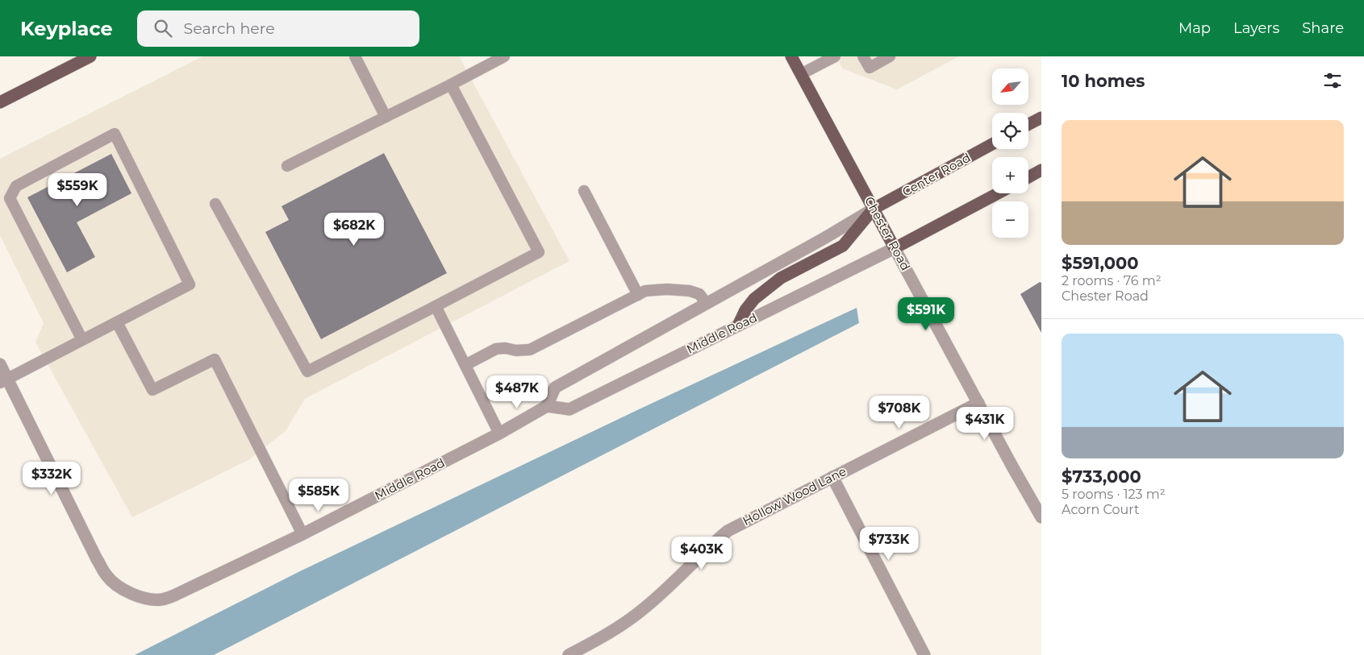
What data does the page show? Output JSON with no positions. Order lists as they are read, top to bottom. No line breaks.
{"streets":{"main road":["Center Road","Chester Road"],"street":["Middle Road","Hollow Wood Lane"]},"crossings":[["Center Road","Chester Road"],["Chester Road","Middle Road"],["Chester Road","Hollow Wood Lane"]],"north":"bottom left","page":{"header":"Keyplace","search":"Search here","nav":["Map","Layers","Share"],"heading":"10 homes","map_buttons":["+","−"],"list":[{"name":"$591,000","note":"2 rooms · 76 m² · Chester Road"},{"name":"$733,000","note":"5 rooms · 123 m² · Acorn Court"}],"price":["$559K","$682K","$591K","$487K","$708K","$431K","$332K","$585K","$733K","$403K"]}}
